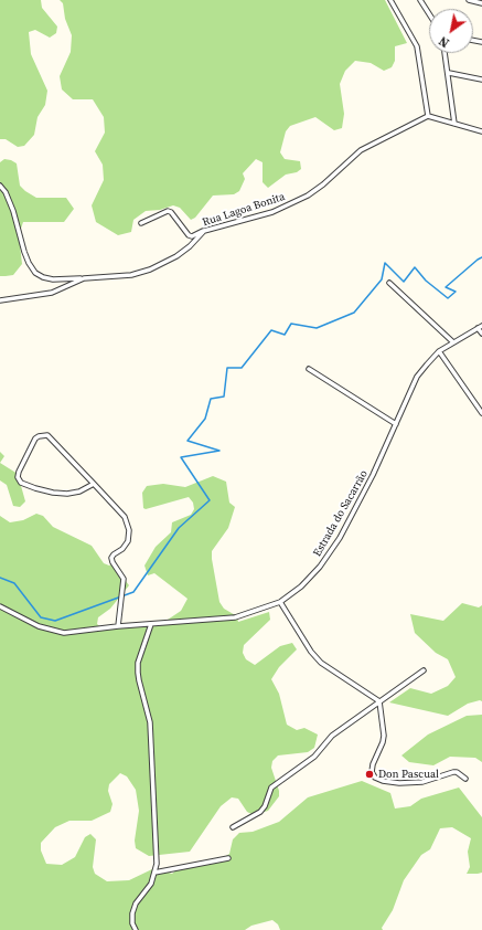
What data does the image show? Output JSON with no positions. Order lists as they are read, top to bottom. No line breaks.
{"streets":{"street":["Rua Lagoa Bonita","Estrada do Sacarrão"]},"places":["Don Pascual"],"north":"bottom left"}
